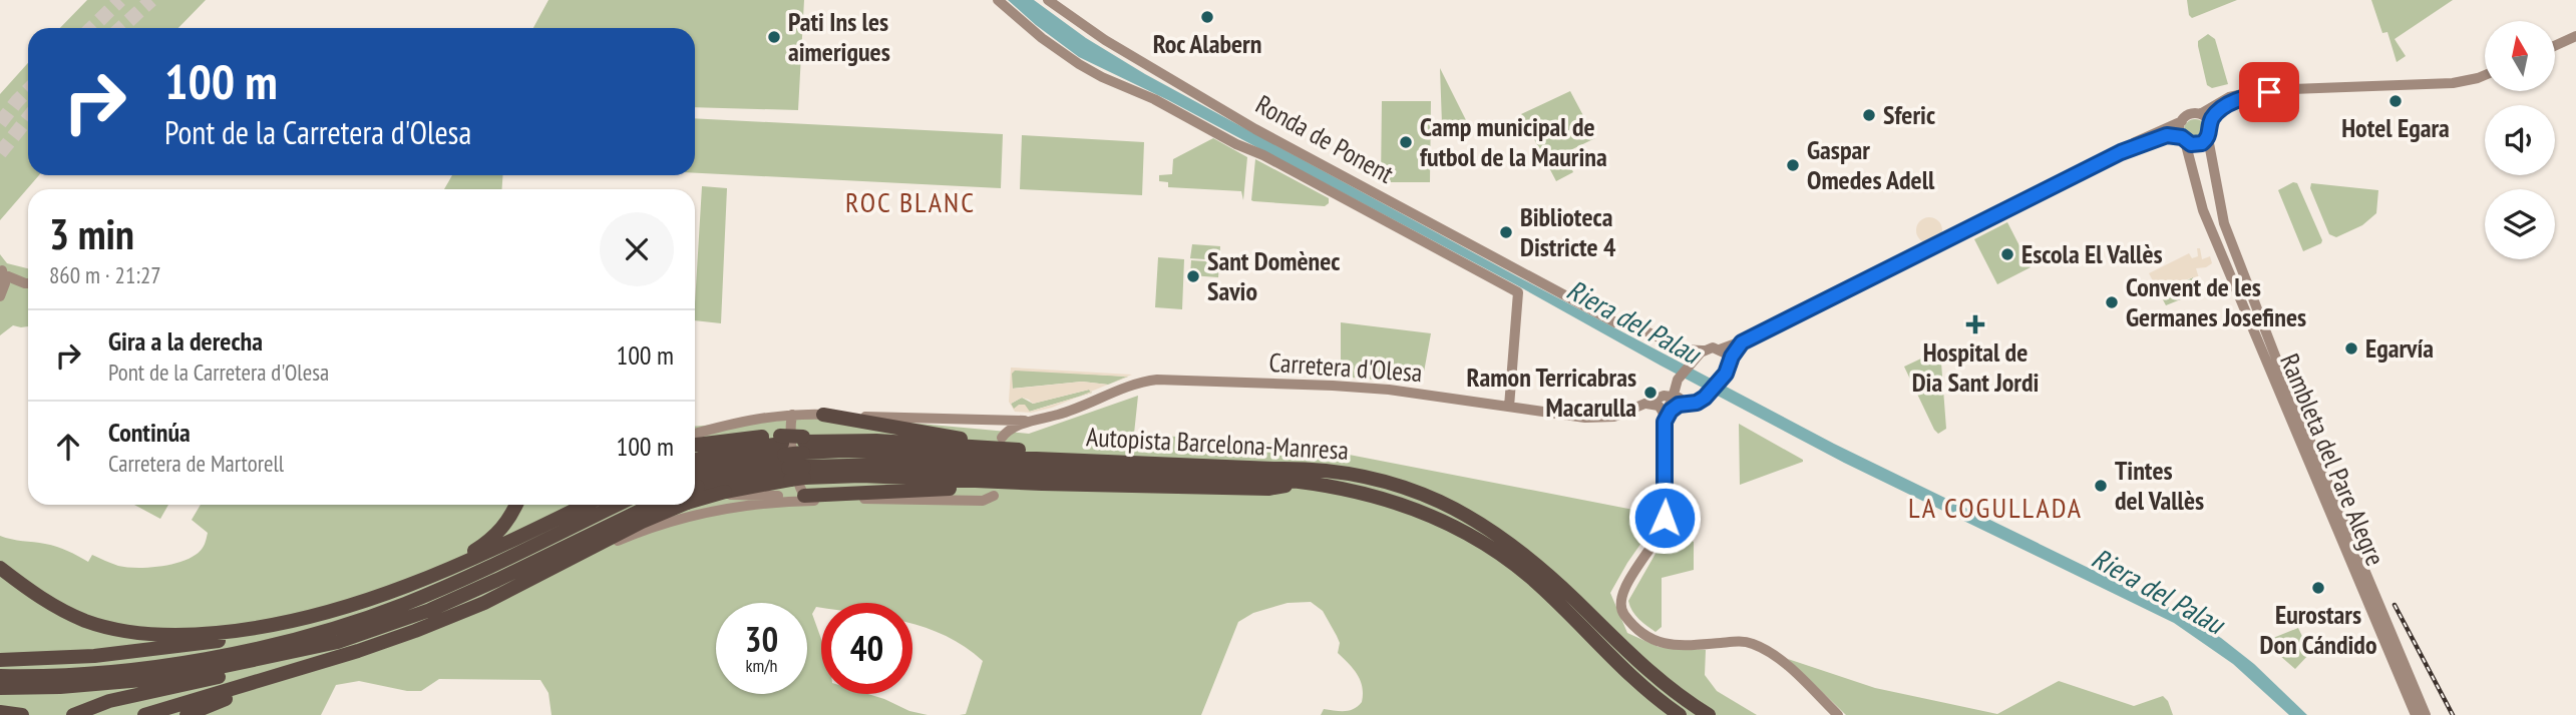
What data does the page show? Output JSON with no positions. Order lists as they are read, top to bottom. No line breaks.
{"streets":{"highway":["Autopista Barcelona-Manresa"],"main road":["Ronda de Ponent","Carretera d'Olesa","Rambleta del Pare Alegre"]},"crossings":[["Ronda de Ponent","Carretera d'Olesa"]],"districts":["ROC BLANC","LA COGULLADA"],"water":["Riera del Palau"],"places":{"other":["Roc Alabern","Pati Ins les aimerigues","Hotel Egara","Sferic","Camp municipal de futbol de la Maurina","Gaspar Omedes Adell","Biblioteca Districte 4","Escola El Vallès","Sant Domènec Savio","Convent de les Germanes Josefines","Egarvía","Ramon Terricabras Macarulla","Tintes del Vallès","Eurostars Don Cándido"],"health":["Hospital de Dia Sant Jordi"]},"north":"top","page":{"turn":["100 m","Pont de la Carretera d'Olesa"],"heading":["3 min","860 m · 21:27"],"list":[{"name":"Gira a la derecha","note":"Pont de la Carretera d'Olesa","value":"100 m"},{"name":"Continúa","note":"Carretera de Martorell","value":"100 m"}],"speed":"30 km/h","limit":"40"}}
